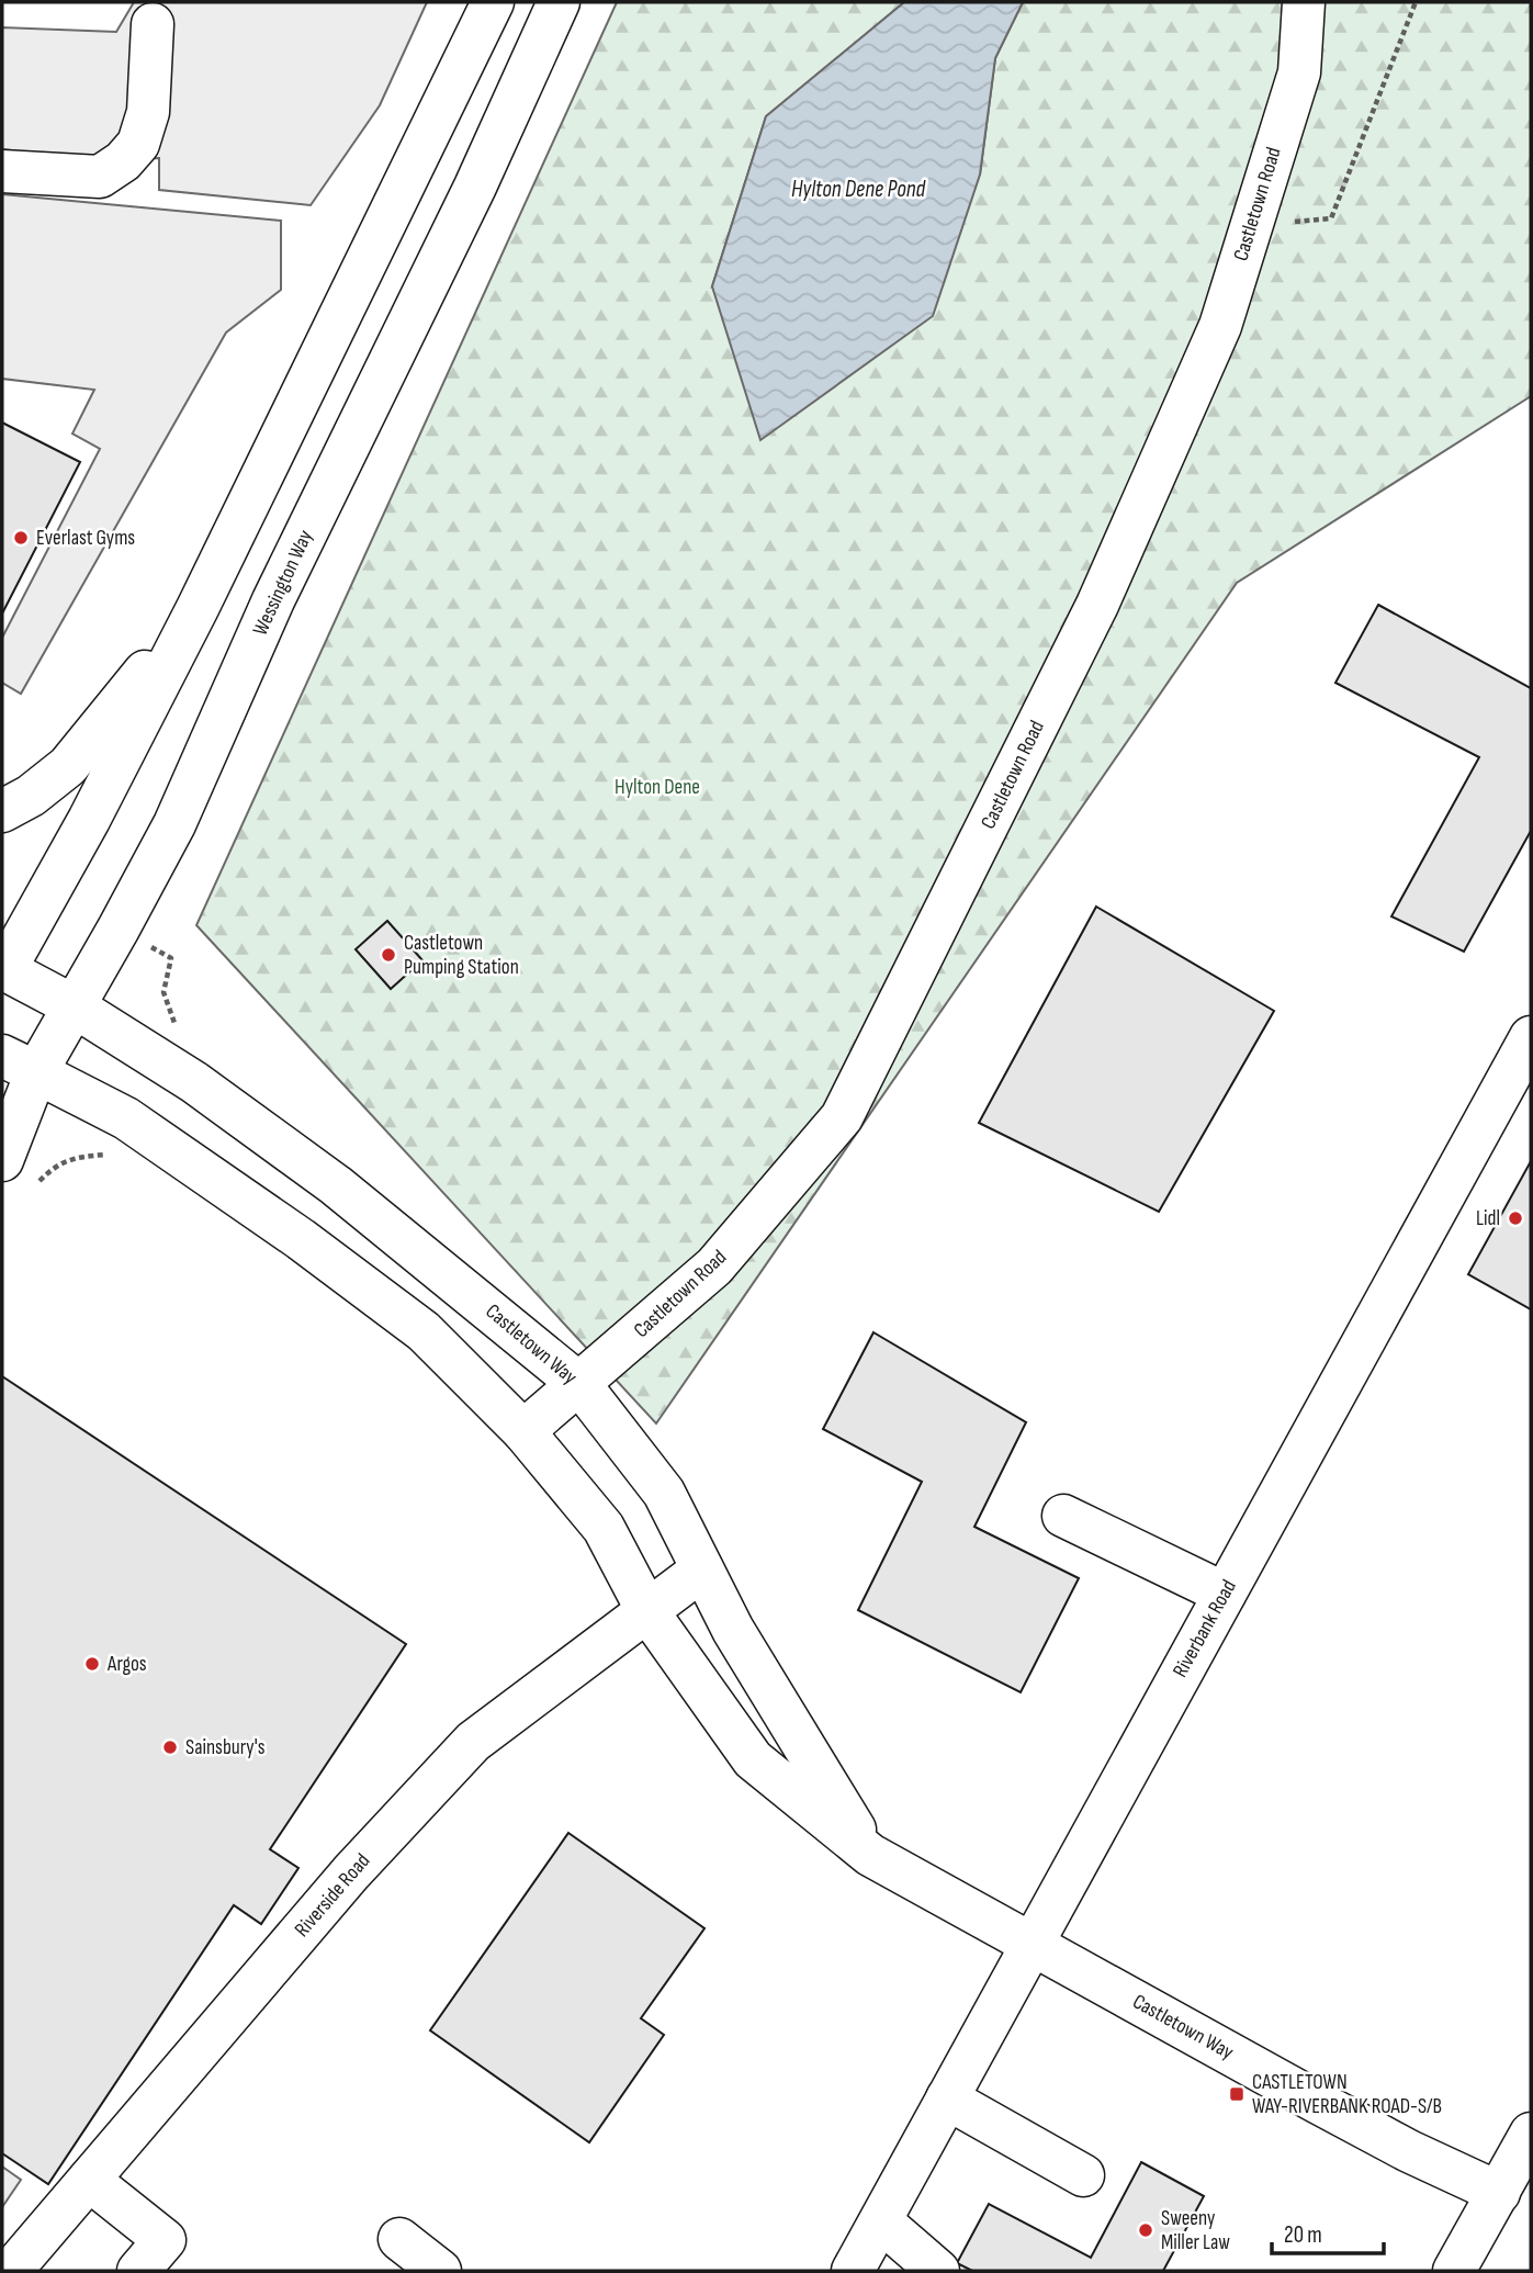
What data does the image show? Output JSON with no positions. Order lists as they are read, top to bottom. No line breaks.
{"streets":{"main road":["Castletown Road","Wessington Way","Castletown Way","Riverbank Road","Riverside Road"]},"crossings":[["Castletown Road","Castletown Way"],["Wessington Way","Castletown Way"],["Castletown Way","Riverbank Road"],["Castletown Way","Riverside Road"]],"water":["Hylton Dene Pond"],"parks":["Hylton Dene"],"places":{"other":["Everlast Gyms","Castletown Pumping Station","Lidl","Argos","Sainsbury's","Sweeny Miller Law"],"transit":["CASTLETOWN WAY-RIVERBANK ROAD-S/B"]},"scale_bar":"20 m"}
